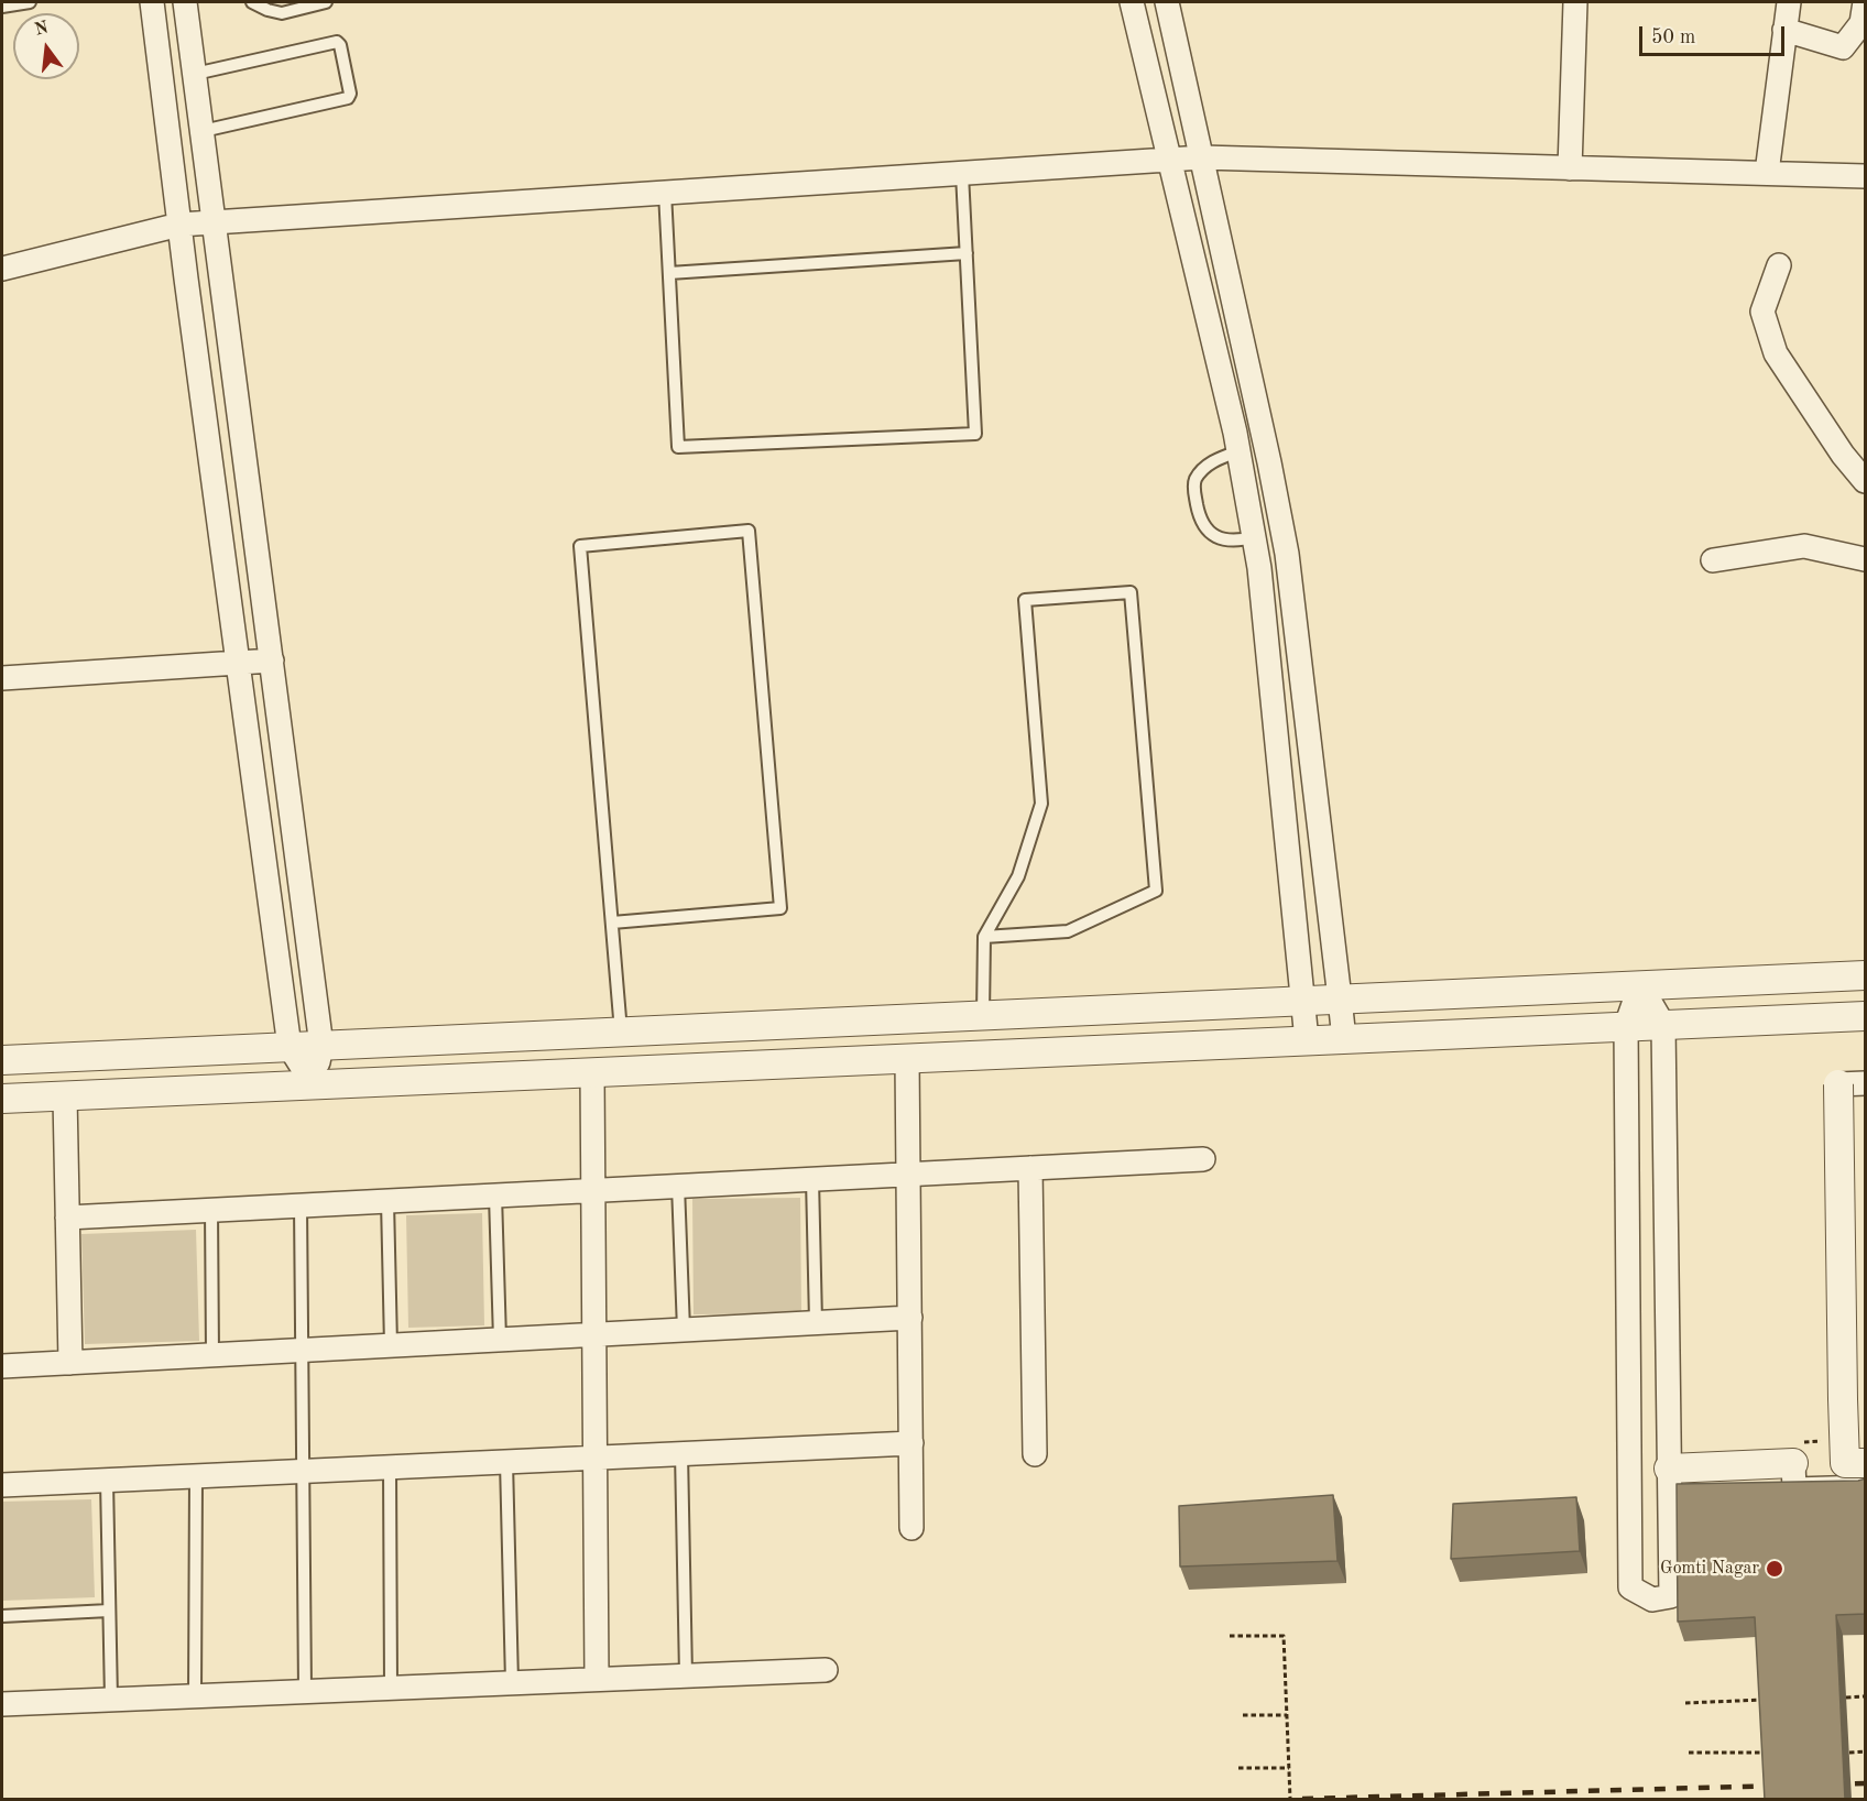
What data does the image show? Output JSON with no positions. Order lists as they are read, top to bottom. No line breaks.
{"places":["Gomti Nagar"],"scale_bar":"50 m","north":"top"}
